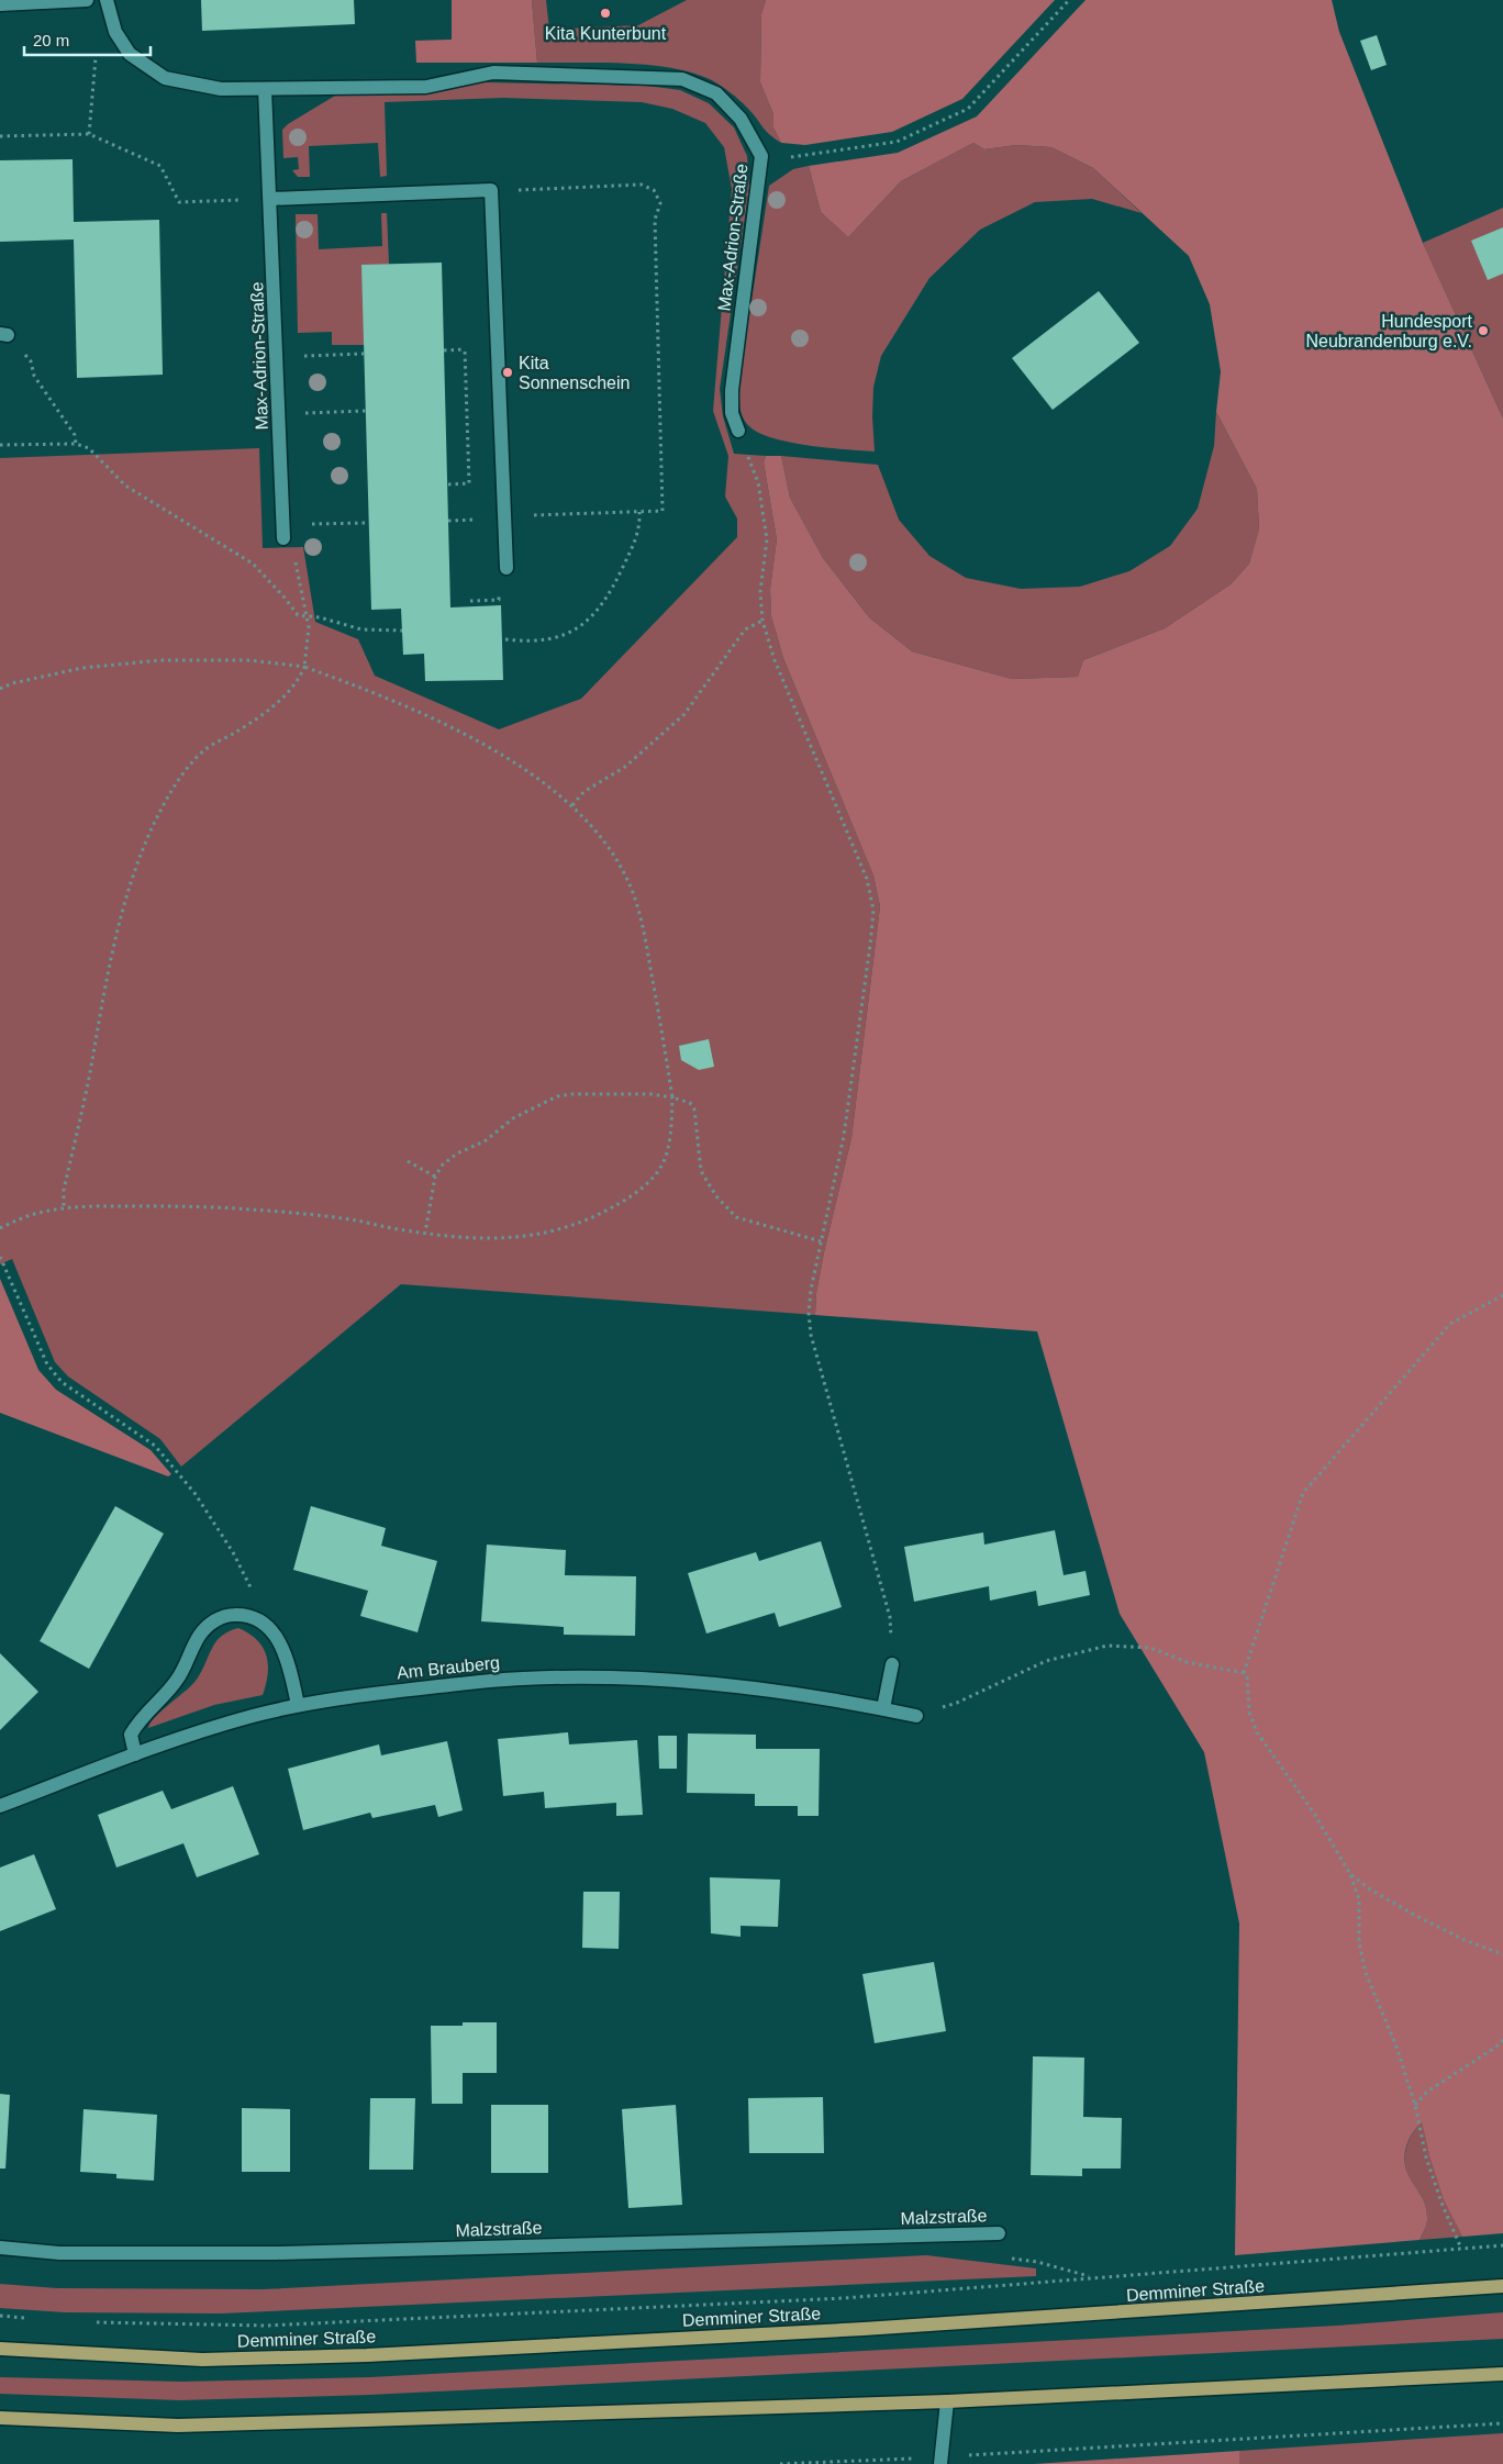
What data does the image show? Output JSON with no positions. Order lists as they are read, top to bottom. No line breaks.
{"streets":{"main road":["Demminer Straße"],"street":["Max-Adrion-Straße","Am Brauberg","Malzstraße"]},"places":["Kita Kunterbunt","Hundesport Neubrandenburg e.V.","Kita Sonnenschein"],"scale_bar":"20 m"}
